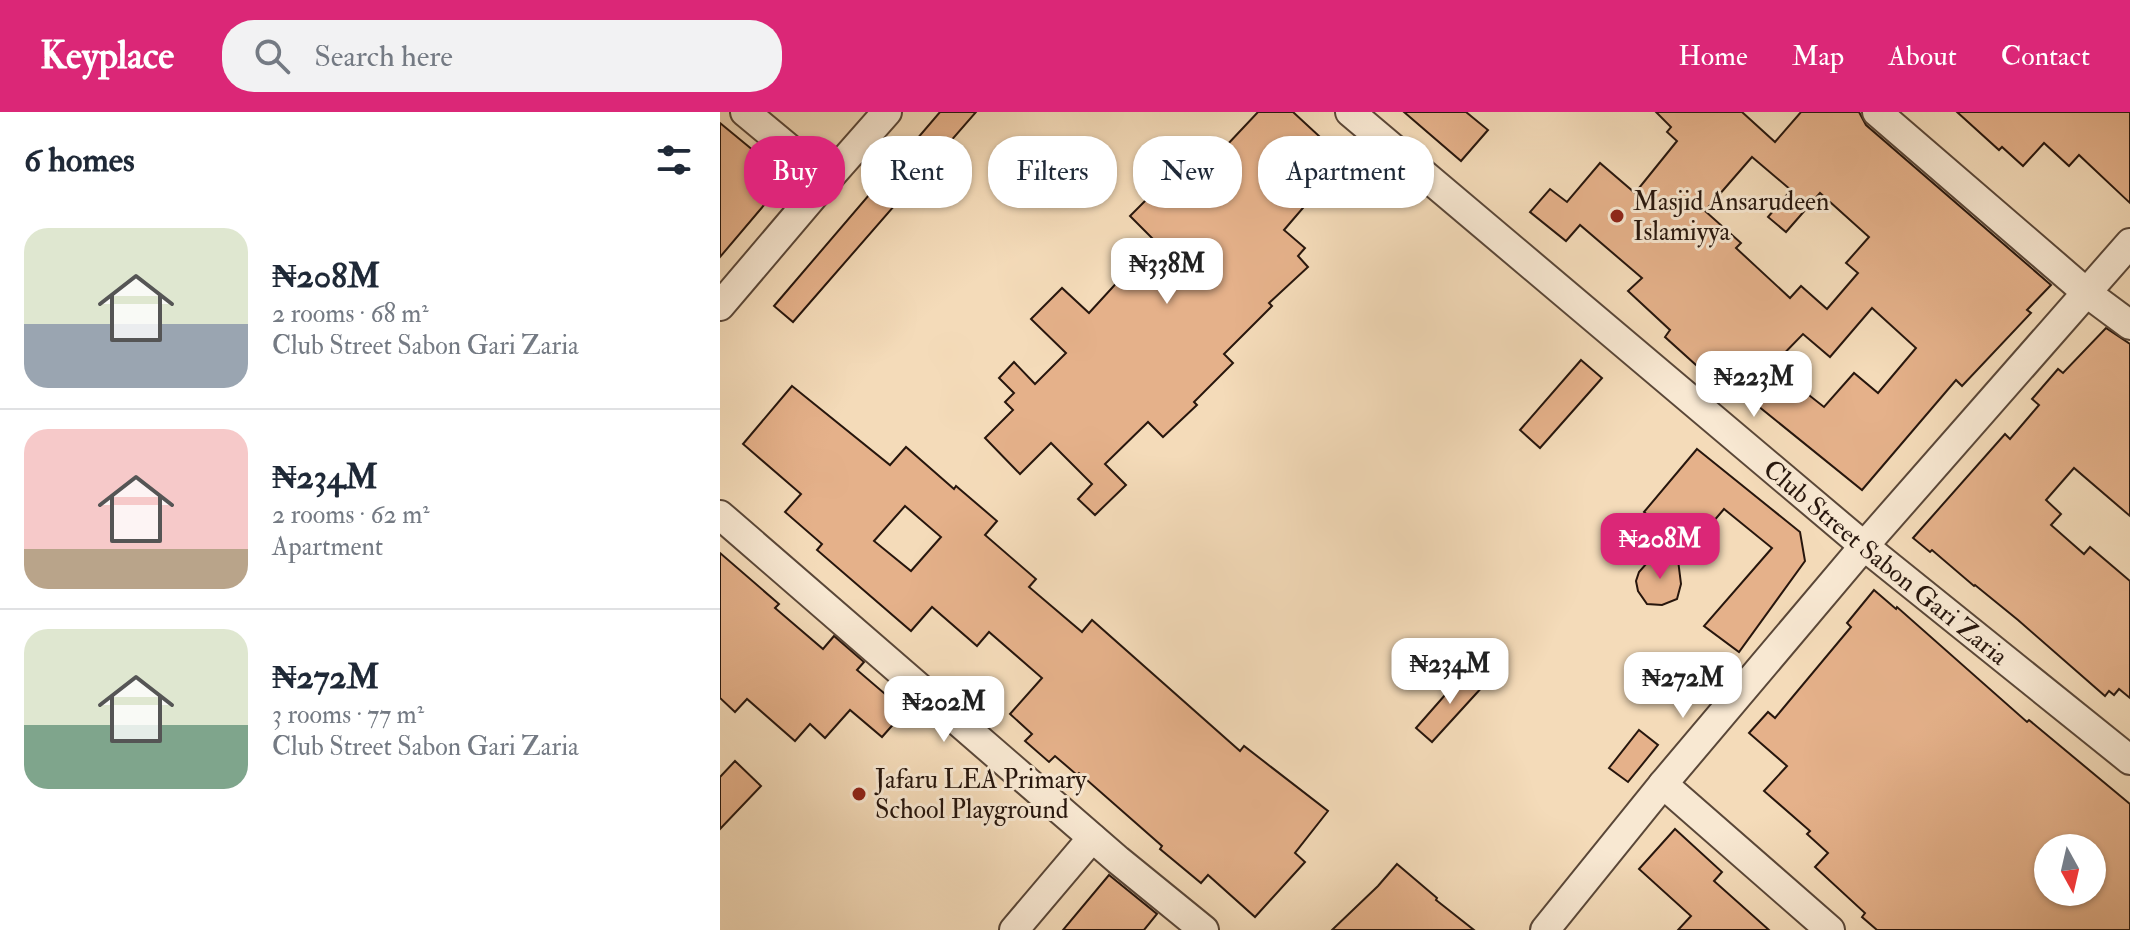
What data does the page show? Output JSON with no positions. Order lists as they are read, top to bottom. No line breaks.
{"streets":{"street":["Club Street Sabon Gari Zaria"]},"places":["Masjid Ansarudeen Islamiyya","Jafaru LEA Primary School Playground"],"north":"bottom","page":{"header":"Keyplace","search":"Search here","nav":["Home","Map","About","Contact"],"heading":"6 homes","chip":["Buy","Rent","Filters","New","Apartment"],"list":[{"name":"₦208M","note":"2 rooms · 68 m² · Club Street Sabon Gari Zaria"},{"name":"₦234M","note":"2 rooms · 62 m² · Apartment"},{"name":"₦272M","note":"3 rooms · 77 m² · Club Street Sabon Gari Zaria"}],"price":["₦338M","₦223M","₦208M","₦234M","₦272M","₦202M"]}}
